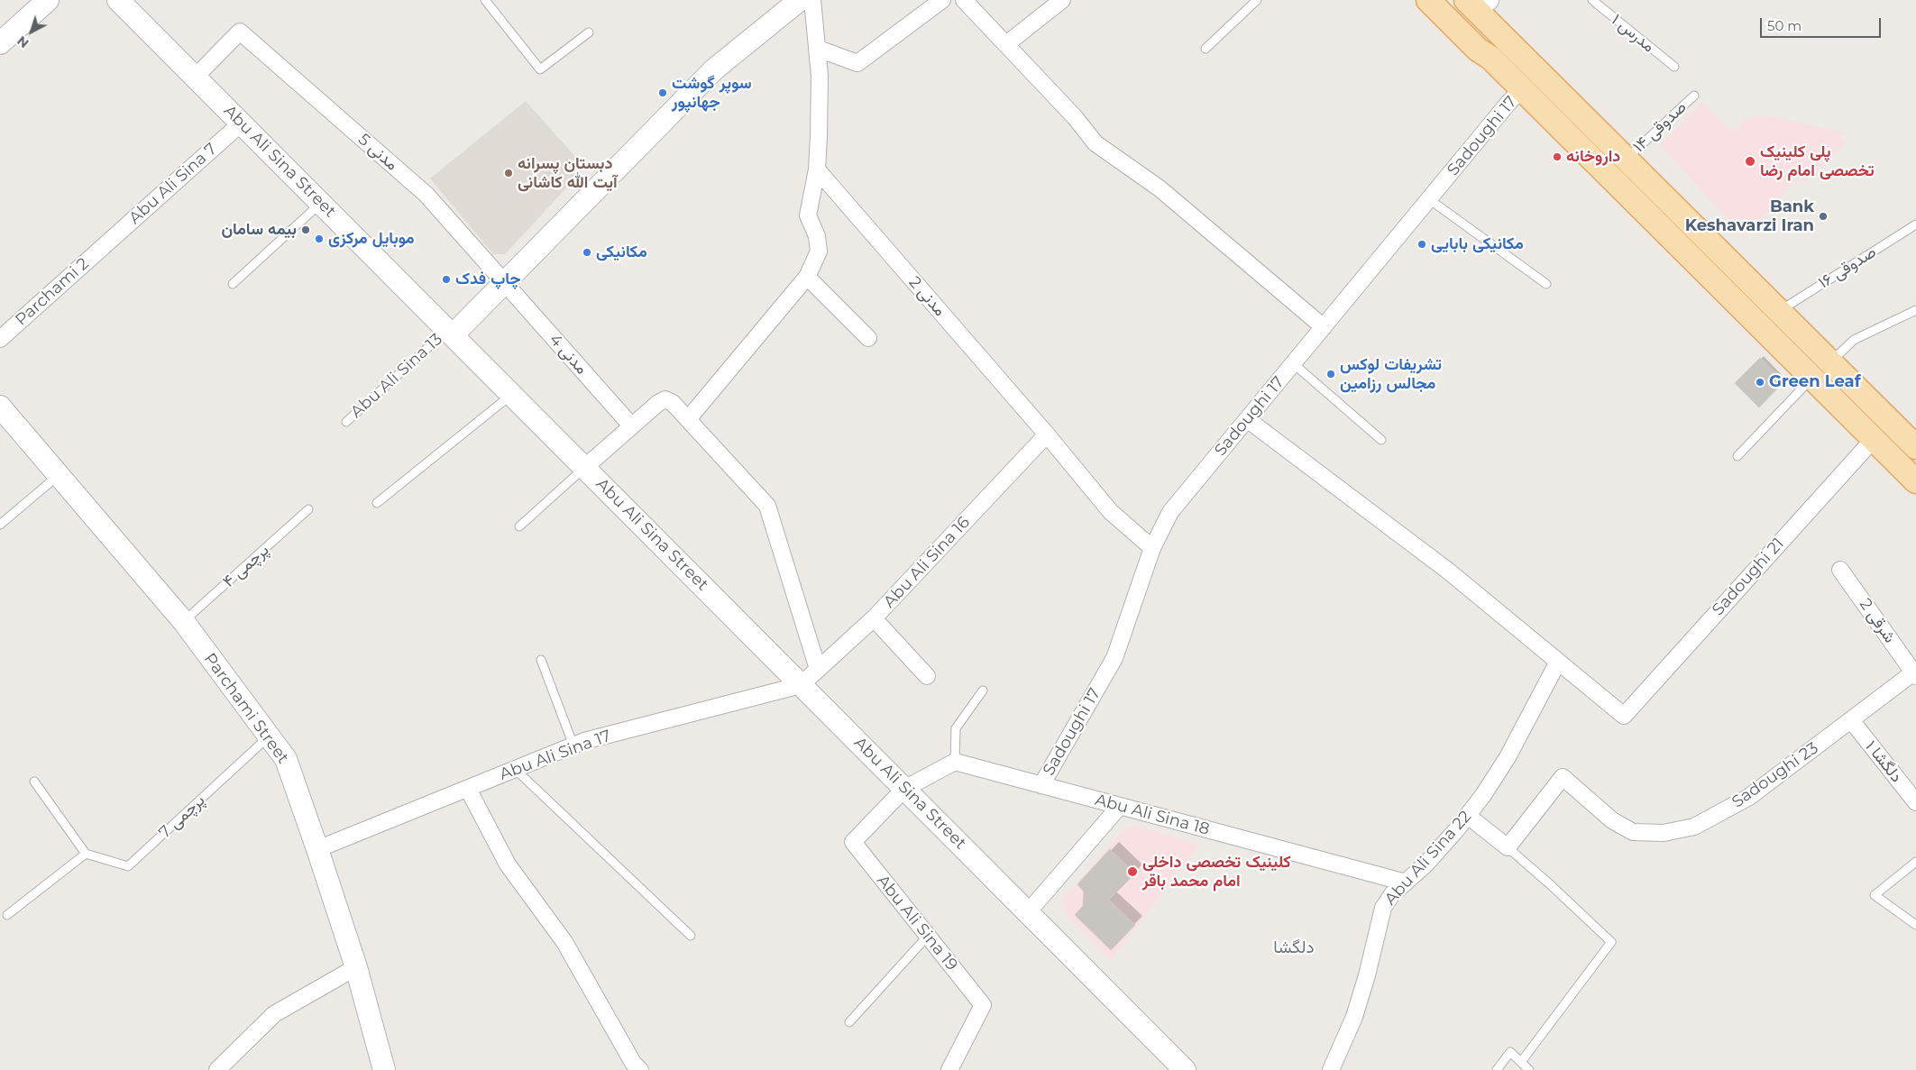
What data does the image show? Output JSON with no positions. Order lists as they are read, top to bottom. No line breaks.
{"streets":{"main road":["Abu Ali Sina Street","Parchami Street"],"street":["Sadoughi 17","مدنی 5","Abu Ali Sina 7","Parchami 2","مدنی 2","مدنی 4","Abu Ali Sina 16","Sadoughi 21","شرقی 2","Abu Ali Sina 17","دلگشا ۱","Sadoughi 23","Abu Ali Sina 18","Abu Ali Sina 22","Abu Ali Sina 19"],"lane":["مدرس ۱","صدوقی ۱۴","صدوقی ۱۶","Abu Ali Sina 13","پرچمی ۴","پرچمی 7"]},"crossings":[["Sadoughi 17","مدنی 2"],["Sadoughi 17","Abu Ali Sina 18"],["مدنی 5","Abu Ali Sina Street"],["مدنی 5","مدنی 4"],["Abu Ali Sina Street","Abu Ali Sina 7"],["Abu Ali Sina Street","Abu Ali Sina 13"],["Abu Ali Sina Street","Abu Ali Sina 16"],["Abu Ali Sina Street","Abu Ali Sina 17"],["Abu Ali Sina Street","Abu Ali Sina 19"],["Abu Ali Sina 7","Parchami 2"],["مدنی 2","Abu Ali Sina 16"],["Abu Ali Sina 16","Abu Ali Sina 17"],["پرچمی ۴","Parchami Street"],["Sadoughi 21","Abu Ali Sina 22"],["شرقی 2","Sadoughi 23"],["Parchami Street","Abu Ali Sina 17"],["Parchami Street","پرچمی 7"],["دلگشا ۱","Sadoughi 23"],["Abu Ali Sina 18","Abu Ali Sina 22"]],"districts":["دلگشا"],"places":["سوپر گوشت جهانپور","داروخانه","پلی کلینیک تخصصی امام رضا","دبستان پسرانه آیت الله کاشانی","Bank Keshavarzi Iran","بیمه سامان","موبایل مرکزی","مکانیکی بابایی","مکانیکی","چاپ فدک","تشریفات لوکس مجالس رزامین","Green Leaf","کلینیک تخصصی داخلی امام محمد باقر"],"scale_bar":"50 m","north":"bottom left"}
